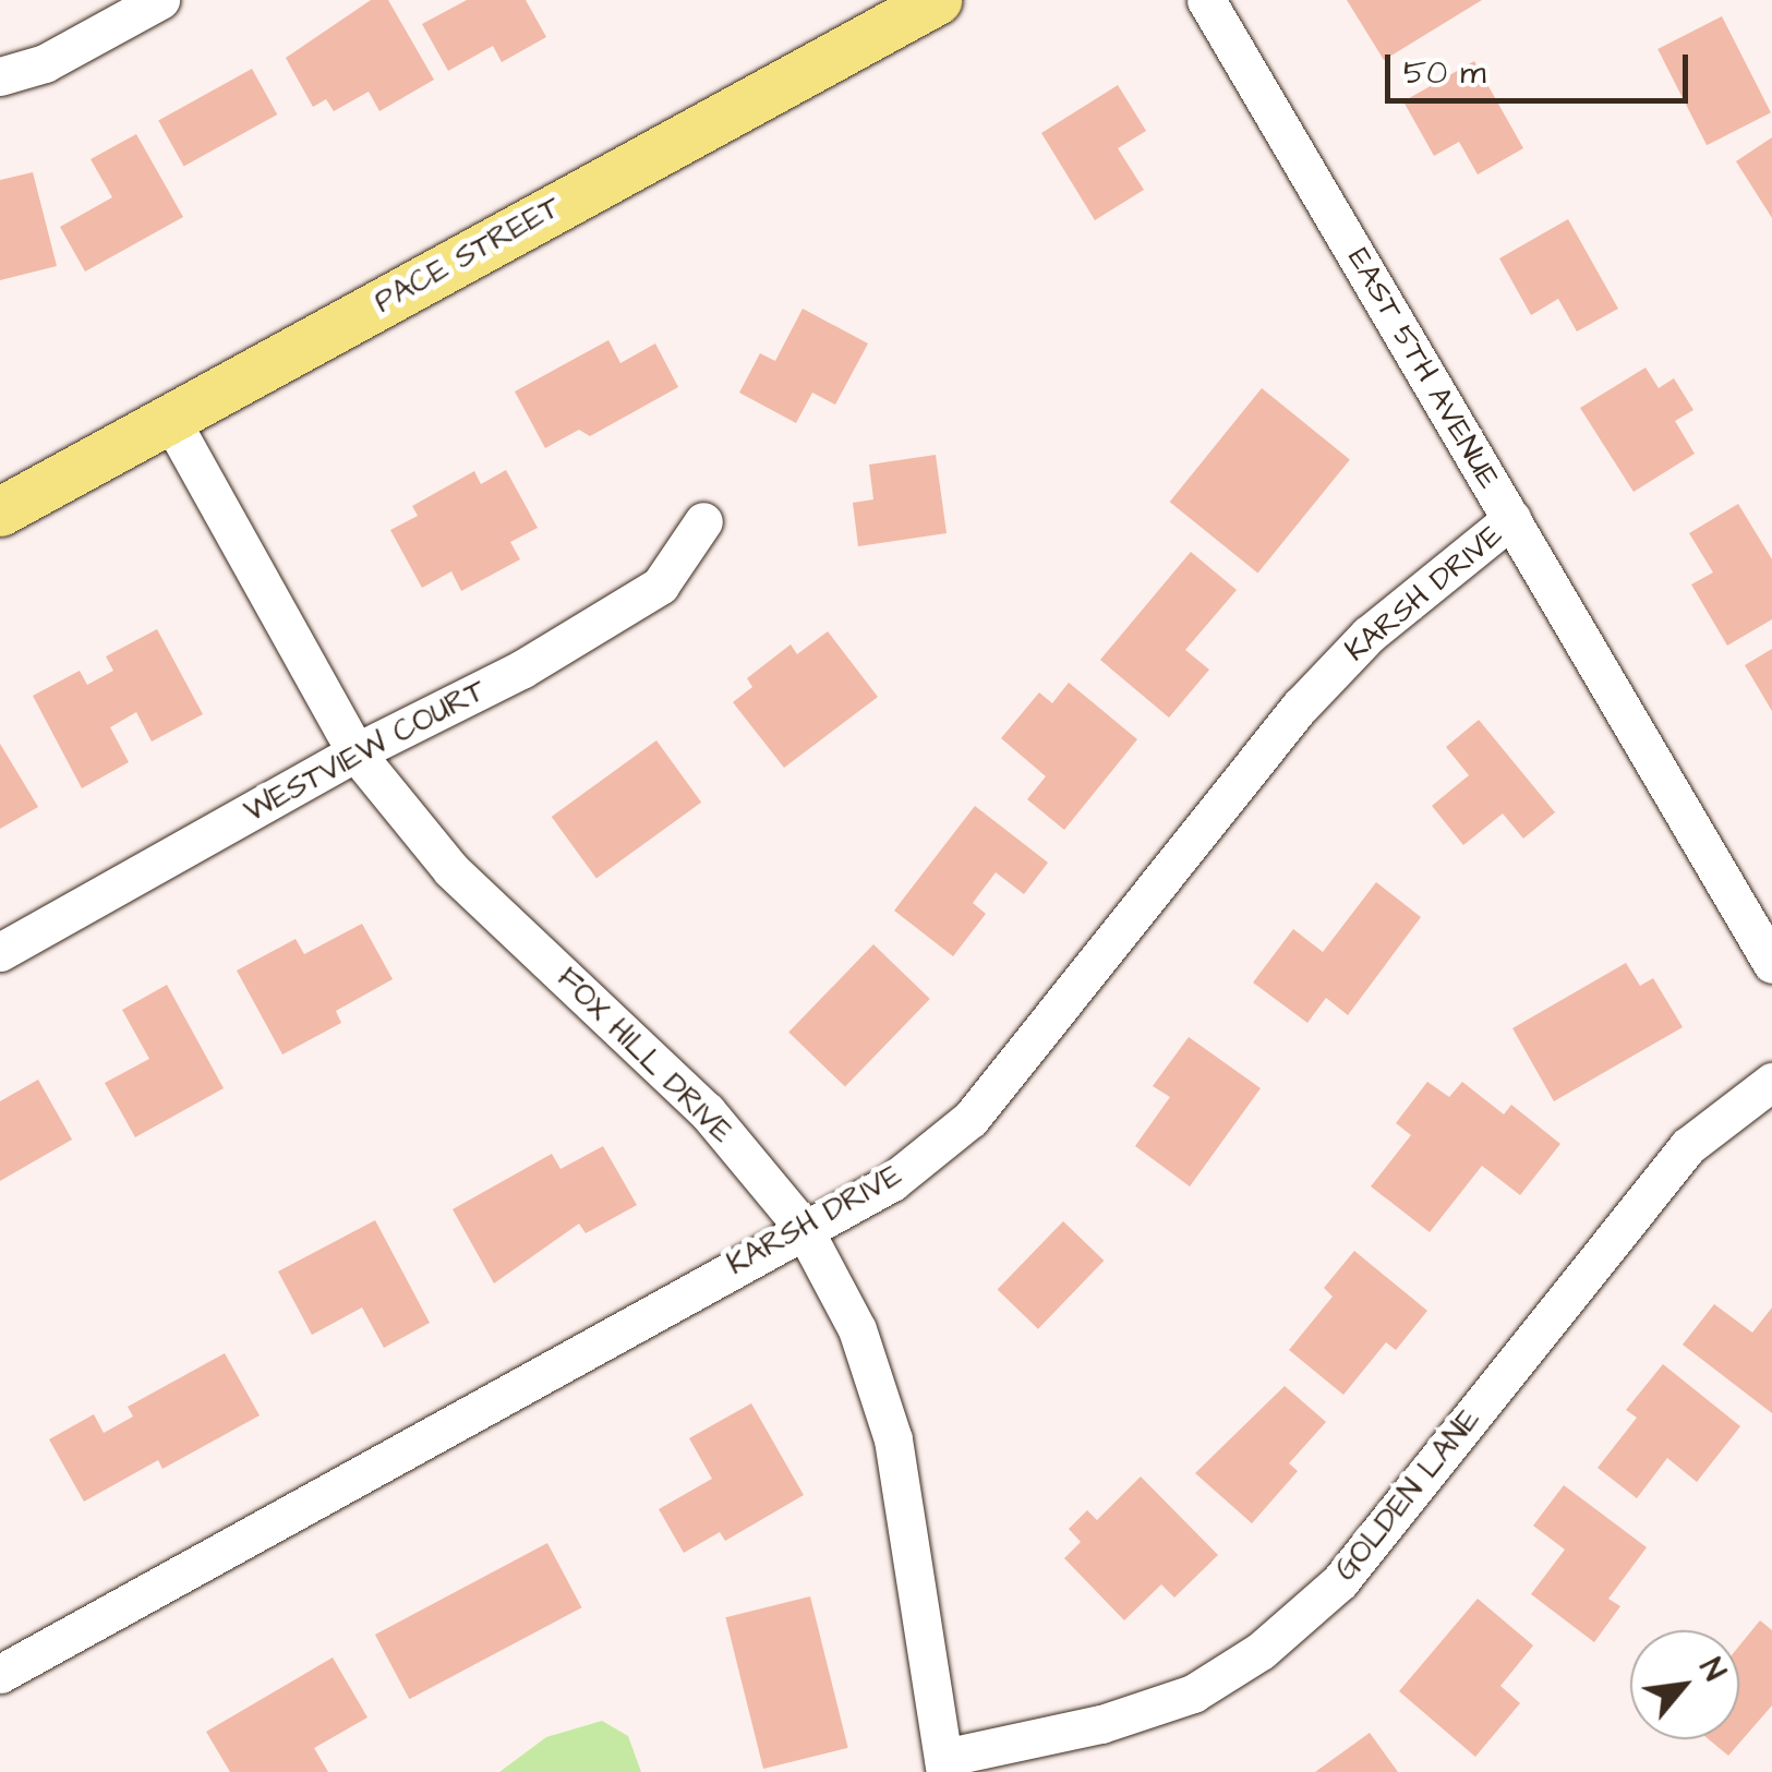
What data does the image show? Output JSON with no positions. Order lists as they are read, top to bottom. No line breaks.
{"streets":{"main road":["PACE STREET"],"street":["EAST 5TH AVENUE","KARSH DRIVE","WESTVIEW COURT","FOX HILL DRIVE","GOLDEN LANE"]},"crossings":[["PACE STREET","FOX HILL DRIVE"],["EAST 5TH AVENUE","KARSH DRIVE"],["KARSH DRIVE","FOX HILL DRIVE"],["WESTVIEW COURT","FOX HILL DRIVE"],["FOX HILL DRIVE","GOLDEN LANE"]],"scale_bar":"50 m","north":"top right"}
